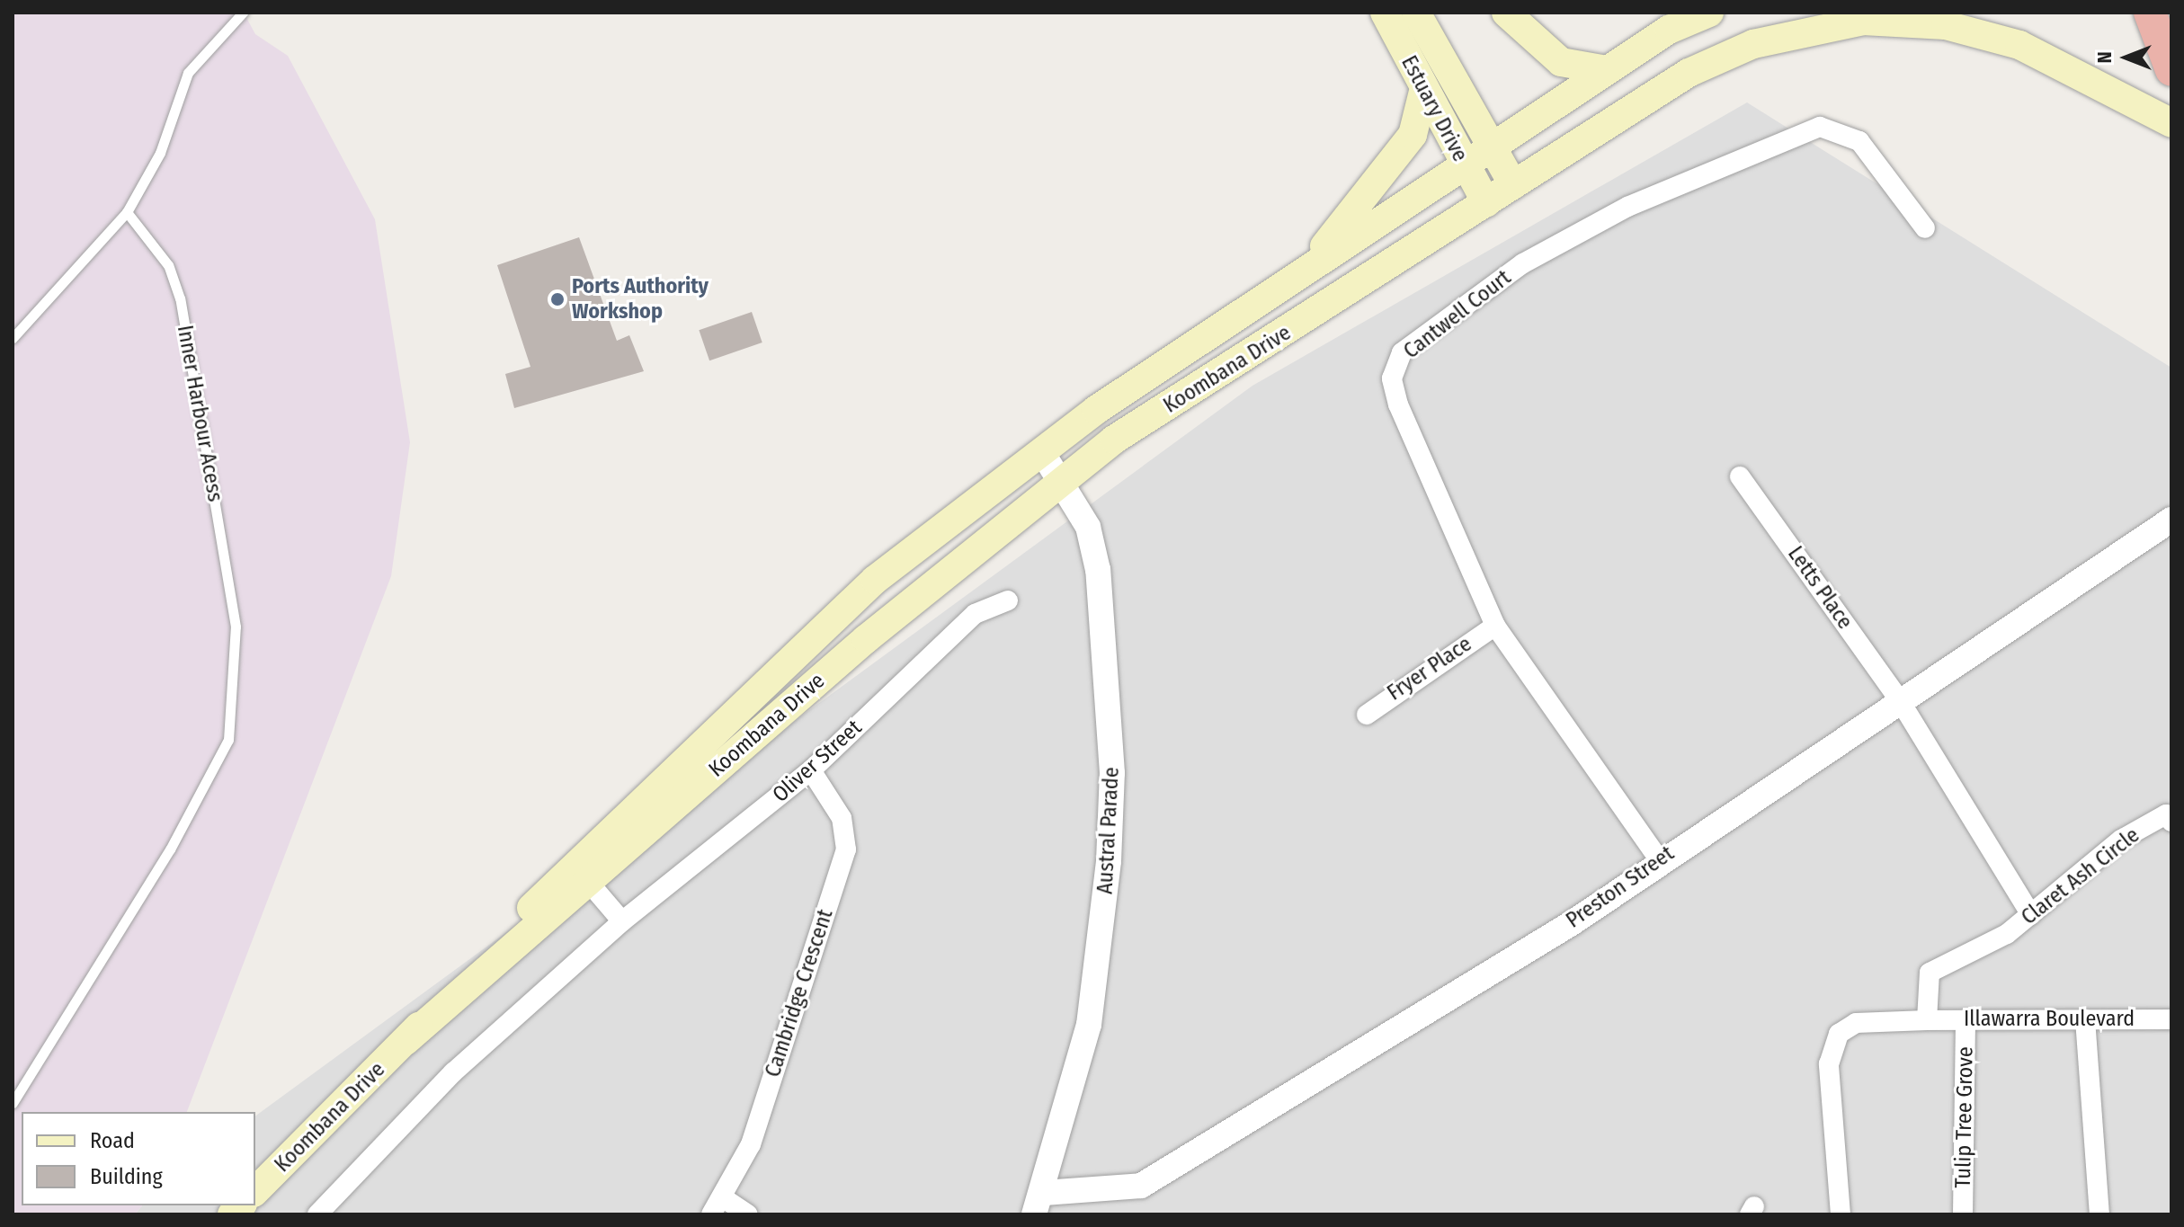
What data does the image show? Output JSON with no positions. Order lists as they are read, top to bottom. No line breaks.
{"streets":{"main road":["Estuary Drive","Koombana Drive"],"street":["Cantwell Court","Letts Place","Fryer Place","Oliver Street","Austral Parade","Claret Ash Circle","Preston Street","Cambridge Crescent","Illawarra Boulevard","Tulip Tree Grove"],"lane":["Inner Harbour Acess"]},"crossings":[["Estuary Drive","Koombana Drive"],["Cantwell Court","Fryer Place"],["Cantwell Court","Preston Street"],["Koombana Drive","Austral Parade"],["Letts Place","Claret Ash Circle"],["Letts Place","Preston Street"],["Oliver Street","Cambridge Crescent"],["Austral Parade","Preston Street"],["Claret Ash Circle","Illawarra Boulevard"],["Illawarra Boulevard","Tulip Tree Grove"]],"places":["Ports Authority Workshop"],"legend":["Road","Building"],"north":"left"}
